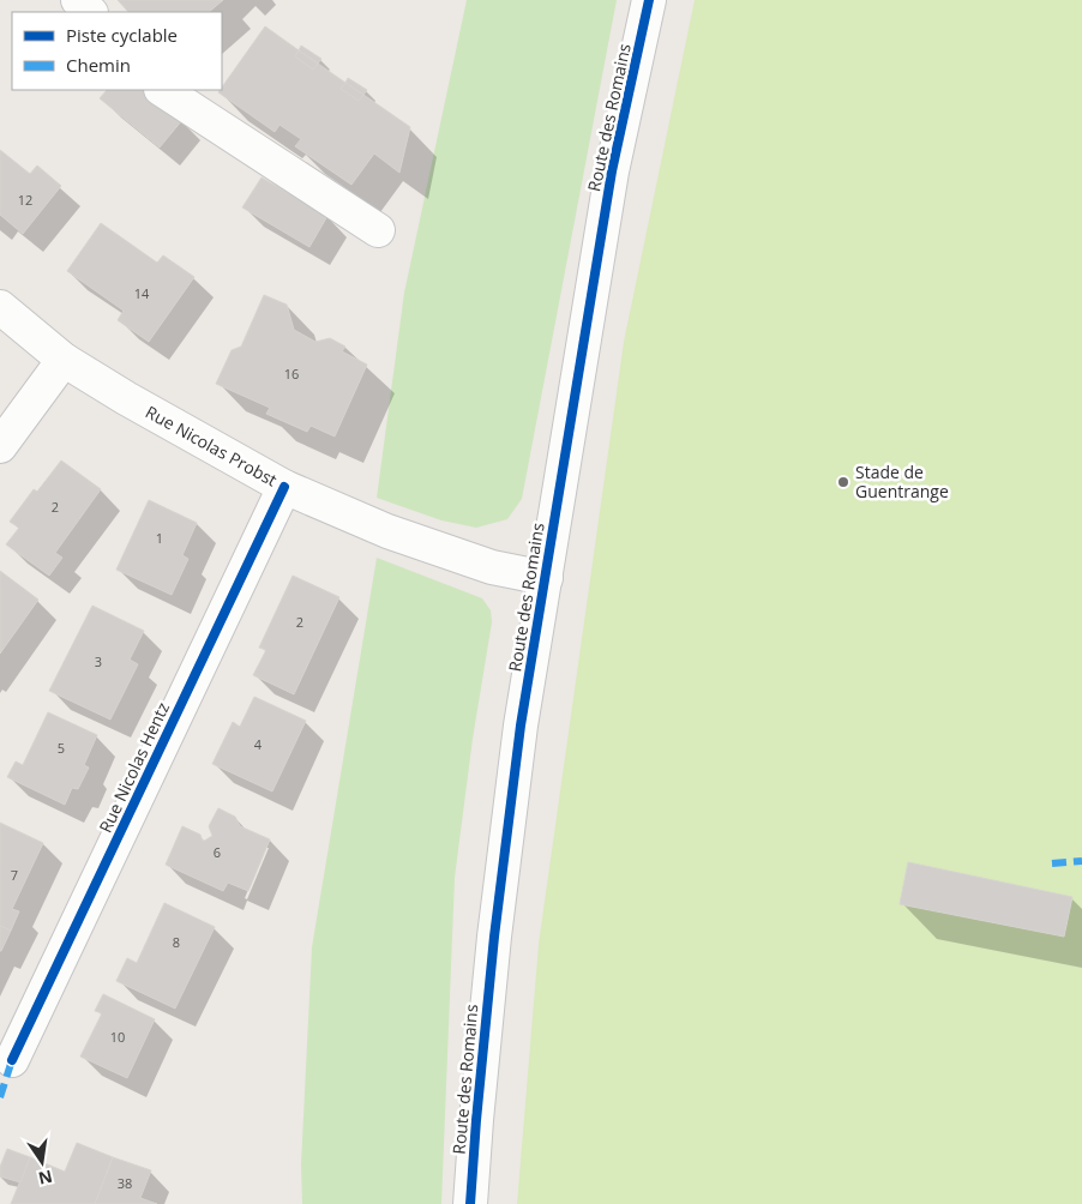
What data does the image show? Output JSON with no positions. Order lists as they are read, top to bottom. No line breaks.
{"streets":{"street":["Route des Romains","Rue Nicolas Probst","Rue Nicolas Hentz"]},"crossings":[["Route des Romains","Rue Nicolas Probst"],["Rue Nicolas Probst","Rue Nicolas Hentz"]],"places":["Stade de Guentrange"],"house_numbers":["12","14","16","2","1","2","3","4","5","6","7","8","10","38"],"legend":["Piste cyclable","Chemin"],"north":"bottom"}
